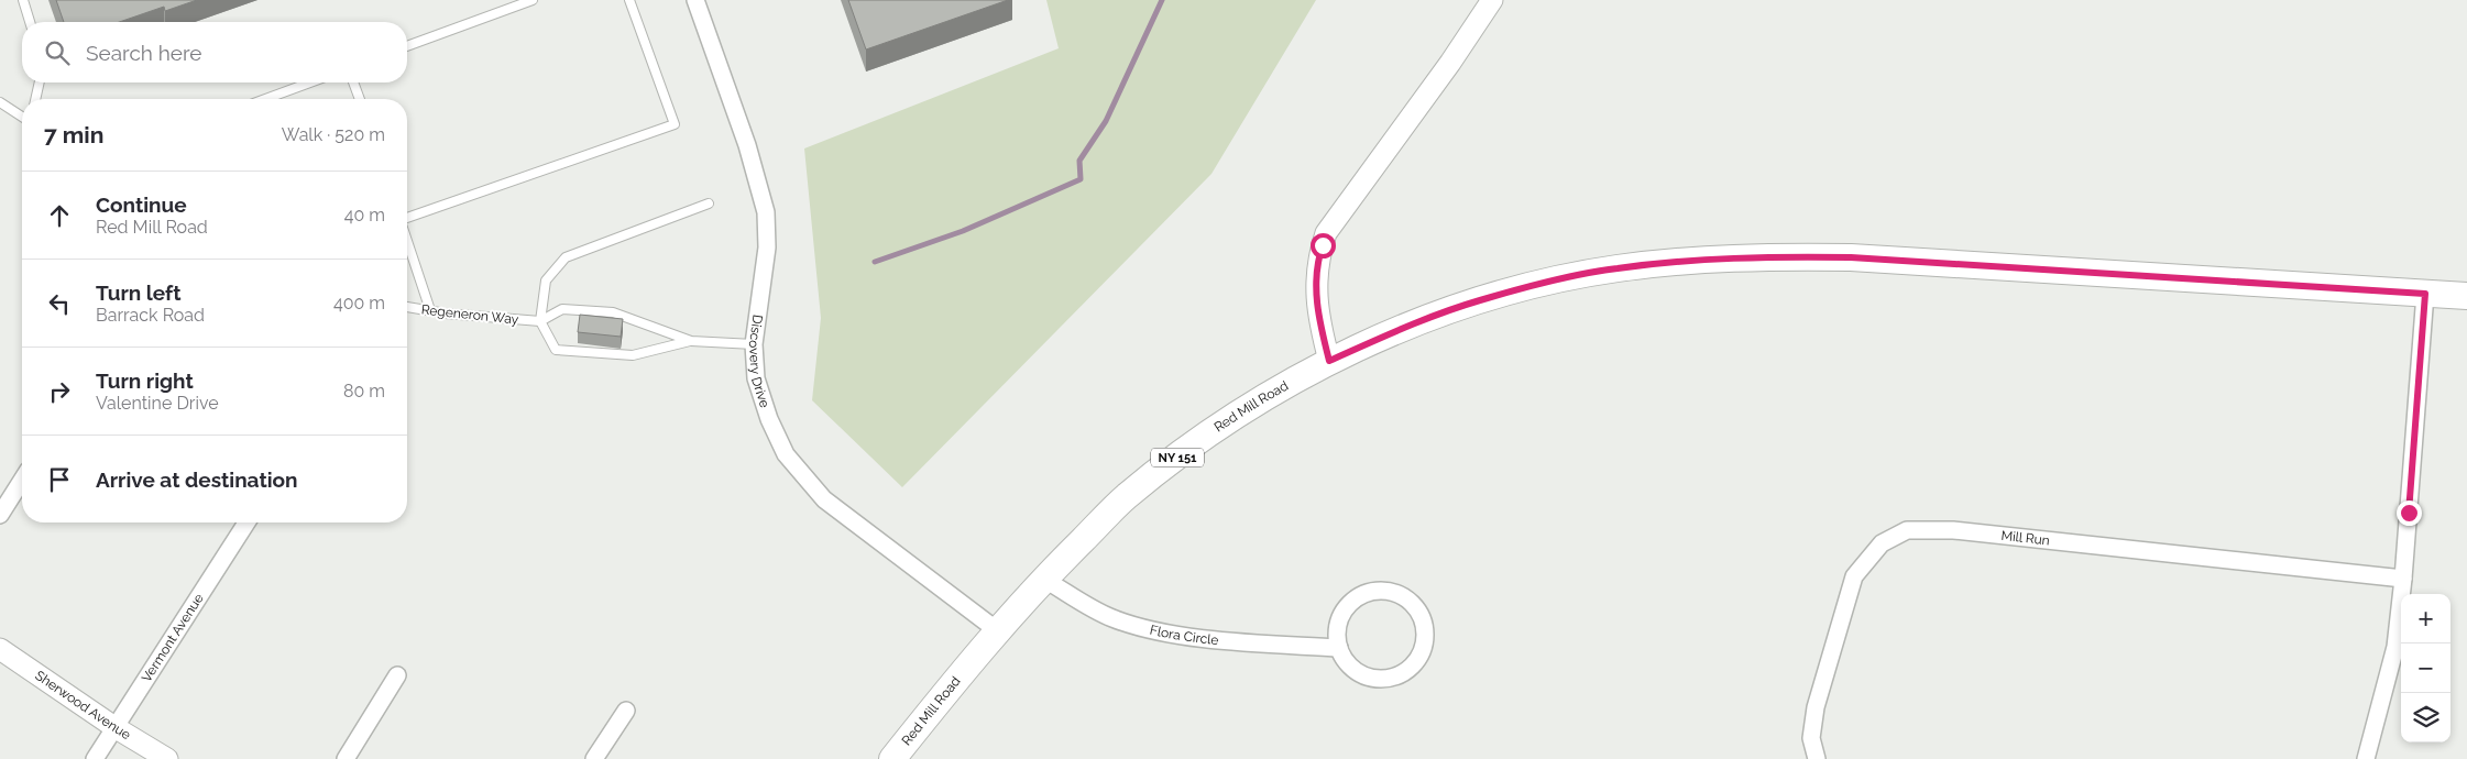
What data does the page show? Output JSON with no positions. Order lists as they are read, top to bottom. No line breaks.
{"streets":{"main road":["Red Mill Road","NY 151"],"street":["Discovery Drive","Mill Run","Flora Circle","Vermont Avenue","Sherwood Avenue"],"lane":["Regeneron Way"]},"crossings":[["Discovery Drive","Red Mill Road"],["Red Mill Road","NY 151"],["Red Mill Road","Flora Circle"],["Vermont Avenue","Sherwood Avenue"]],"page":{"search":"Search here","heading":["7 min","Walk · 520 m"],"list":[["Continue","Red Mill Road","40 m"],["Turn left","Barrack Road","400 m"],["Turn right","Valentine Drive","80 m"],"Arrive at destination"],"map_buttons":["+","−"]}}
